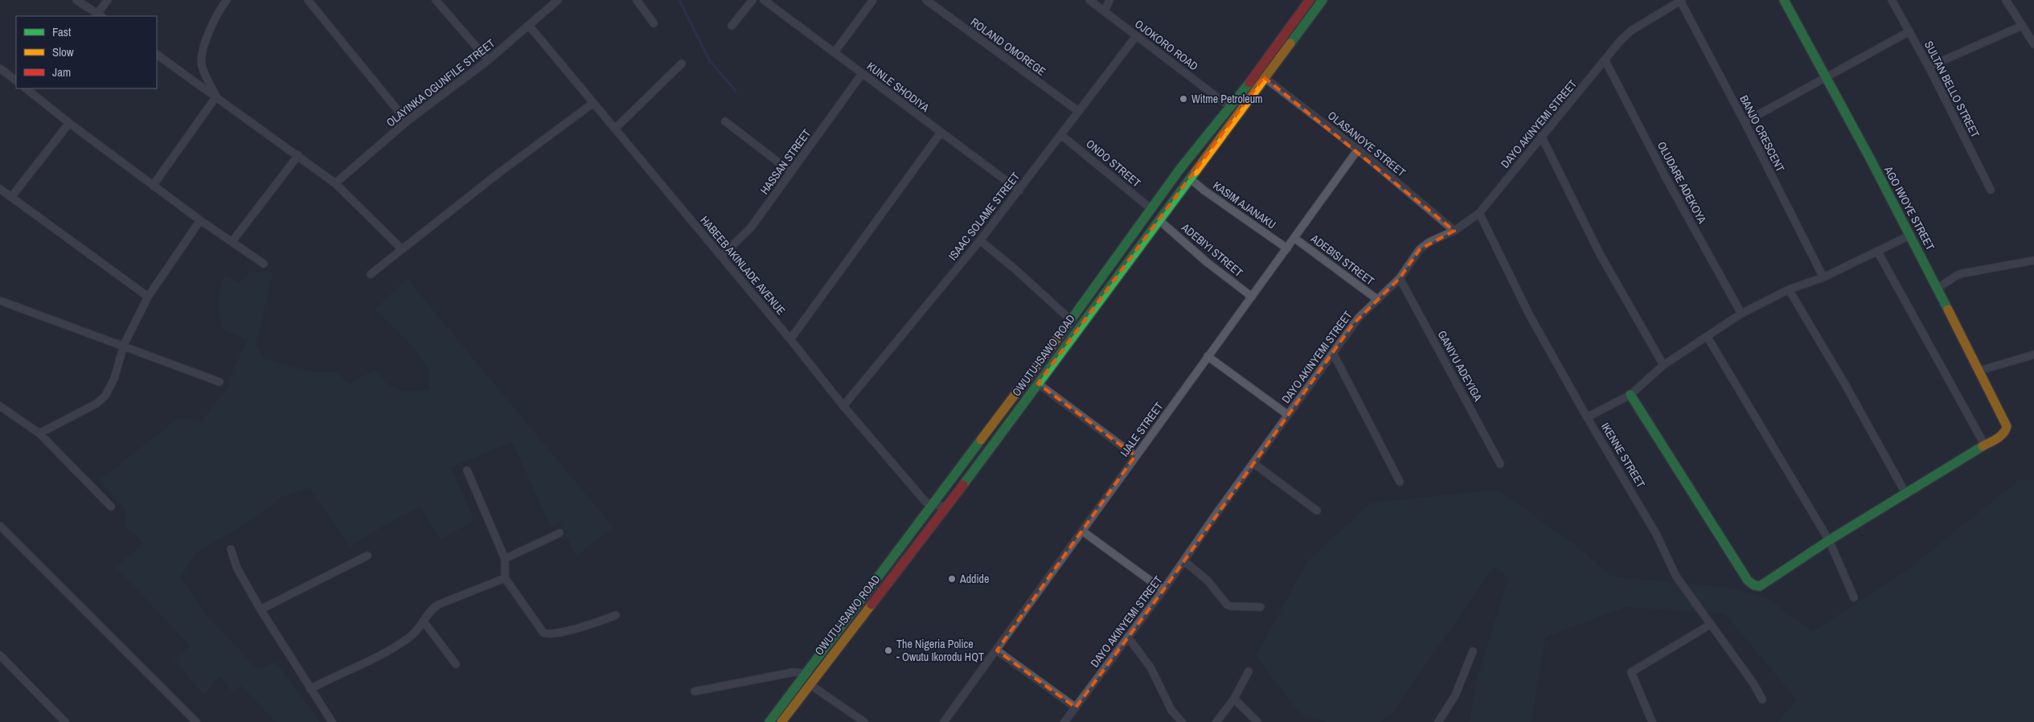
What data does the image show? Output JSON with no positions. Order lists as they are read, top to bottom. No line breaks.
{"streets":{"street":["OJOKORO ROAD","ROLAND OMOREGE","OLAYINKA OGUNFILE STREET","KUNLE SHODIYA","SULTAN BELLO STREET","DAYO AKINYEMI STREET","BANJO CRESCENT","OLASANOYE STREET","HASSAN STREET","ONDO STREET","OLUDARE ADEKOYA","KASIM AJANAKU","AGO IWOYE STREET","ISAAC SOLAME STREET","ADEBIYI STREET","ADEBISI STREET","HABEEB AKINLADE AVENUE","OWUTU-ISAWO ROAD","GANIYU ADEYIGA","IJALE STREET","IKENNE STREET"]},"crossings":[["OJOKORO ROAD","ISAAC SOLAME STREET"],["OJOKORO ROAD","OWUTU-ISAWO ROAD"],["ROLAND OMOREGE","ISAAC SOLAME STREET"],["OLAYINKA OGUNFILE STREET","HABEEB AKINLADE AVENUE"],["KUNLE SHODIYA","HASSAN STREET"],["KUNLE SHODIYA","ISAAC SOLAME STREET"],["DAYO AKINYEMI STREET","BANJO CRESCENT"],["DAYO AKINYEMI STREET","OLASANOYE STREET"],["DAYO AKINYEMI STREET","OLUDARE ADEKOYA"],["DAYO AKINYEMI STREET","ADEBISI STREET"],["DAYO AKINYEMI STREET","GANIYU ADEYIGA"],["DAYO AKINYEMI STREET","IKENNE STREET"],["OLASANOYE STREET","OWUTU-ISAWO ROAD"],["OLASANOYE STREET","IJALE STREET"],["HASSAN STREET","HABEEB AKINLADE AVENUE"],["ONDO STREET","ISAAC SOLAME STREET"],["ONDO STREET","OWUTU-ISAWO ROAD"],["KASIM AJANAKU","OWUTU-ISAWO ROAD"],["KASIM AJANAKU","IJALE STREET"],["ISAAC SOLAME STREET","HABEEB AKINLADE AVENUE"],["ADEBIYI STREET","OWUTU-ISAWO ROAD"],["ADEBIYI STREET","IJALE STREET"],["ADEBISI STREET","IJALE STREET"],["HABEEB AKINLADE AVENUE","OWUTU-ISAWO ROAD"]],"places":["Witme Petroleum","Addide","The Nigeria Police - Owutu Ikorodu HQT"],"legend":["Fast","Slow","Jam"]}
